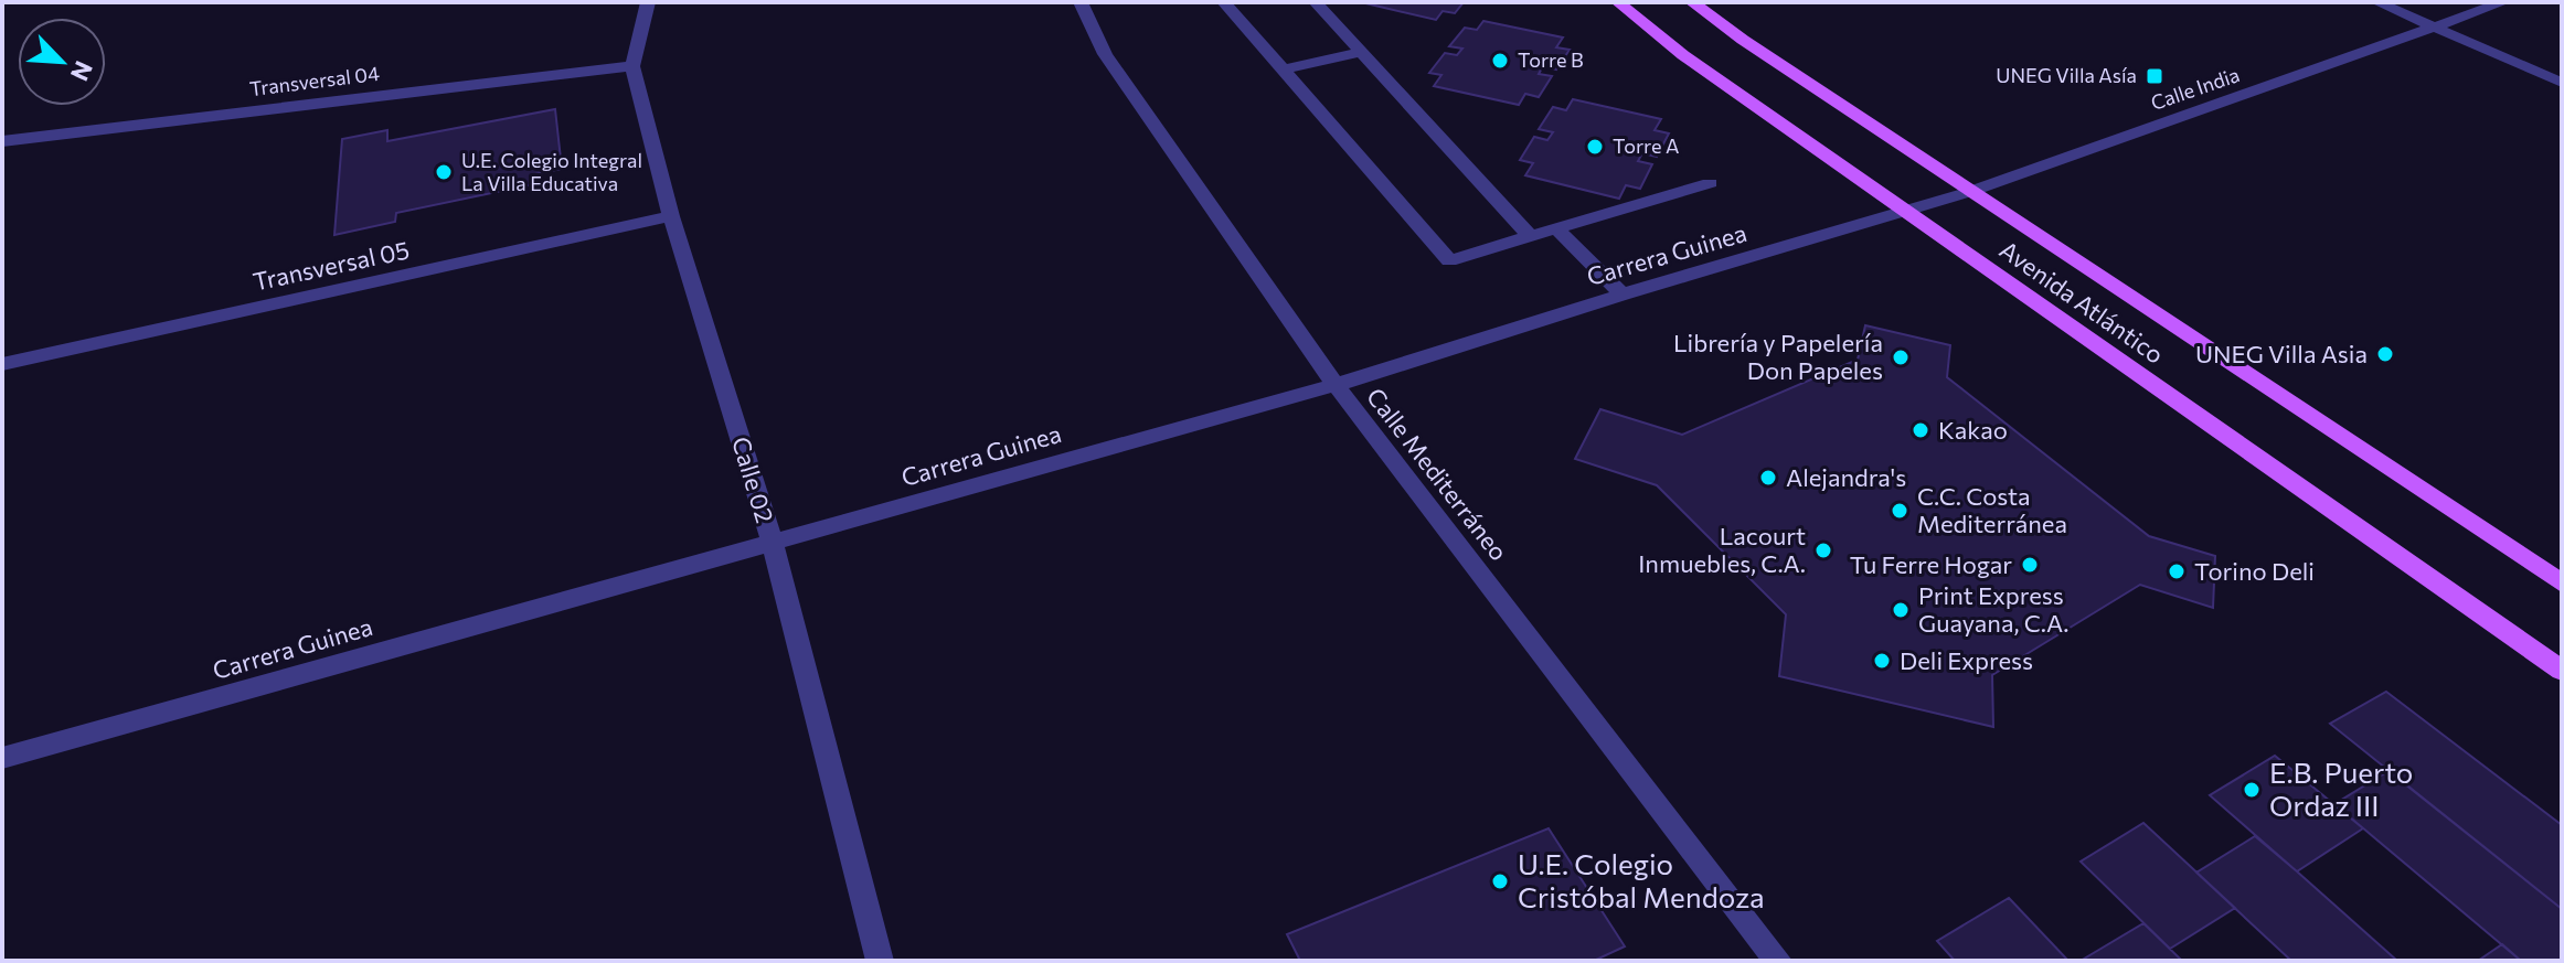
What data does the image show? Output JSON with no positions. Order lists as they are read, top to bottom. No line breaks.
{"streets":{"main road":["Avenida Atlántico"],"street":["Transversal 04","Calle India","Carrera Guinea","Transversal 05","Calle Mediterráneo","Calle 02"]},"crossings":[["Transversal 04","Calle 02"],["Calle India","Carrera Guinea"],["Calle India","Avenida Atlántico"],["Carrera Guinea","Avenida Atlántico"],["Carrera Guinea","Calle Mediterráneo"],["Carrera Guinea","Calle 02"],["Transversal 05","Calle 02"]],"places":{"other":["Torre B","Torre A","U.E. Colegio Integral La Villa Educativa","UNEG Villa Asia","Librería y Papelería Don Papeles","Kakao","Alejandra's","C.C. Costa Mediterránea","Lacourt Inmuebles, C.A.","Tu Ferre Hogar","Torino Deli","Print Express Guayana, C.A.","Deli Express","E.B. Puerto Ordaz III","U.E. Colegio Cristóbal Mendoza"],"transit":["UNEG Villa Asía"]},"north":"bottom right"}
